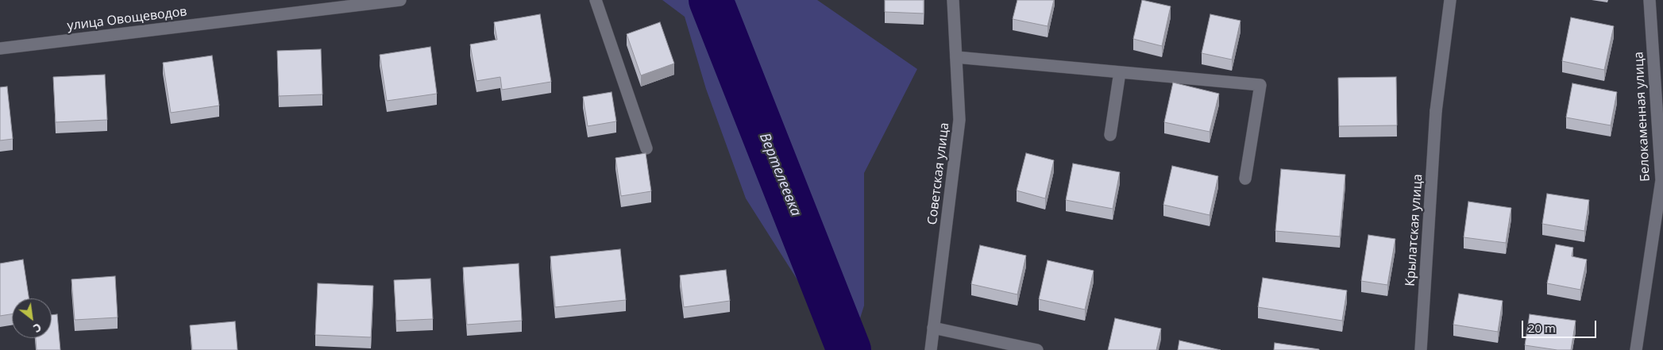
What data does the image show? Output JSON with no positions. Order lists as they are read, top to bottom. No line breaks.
{"streets":{"street":["улица Овощеводов","Белокаменная улица","Советская улица","Крылатская улица"]},"water":["Вертелеевка"],"scale_bar":"20 m","north":"bottom right"}
